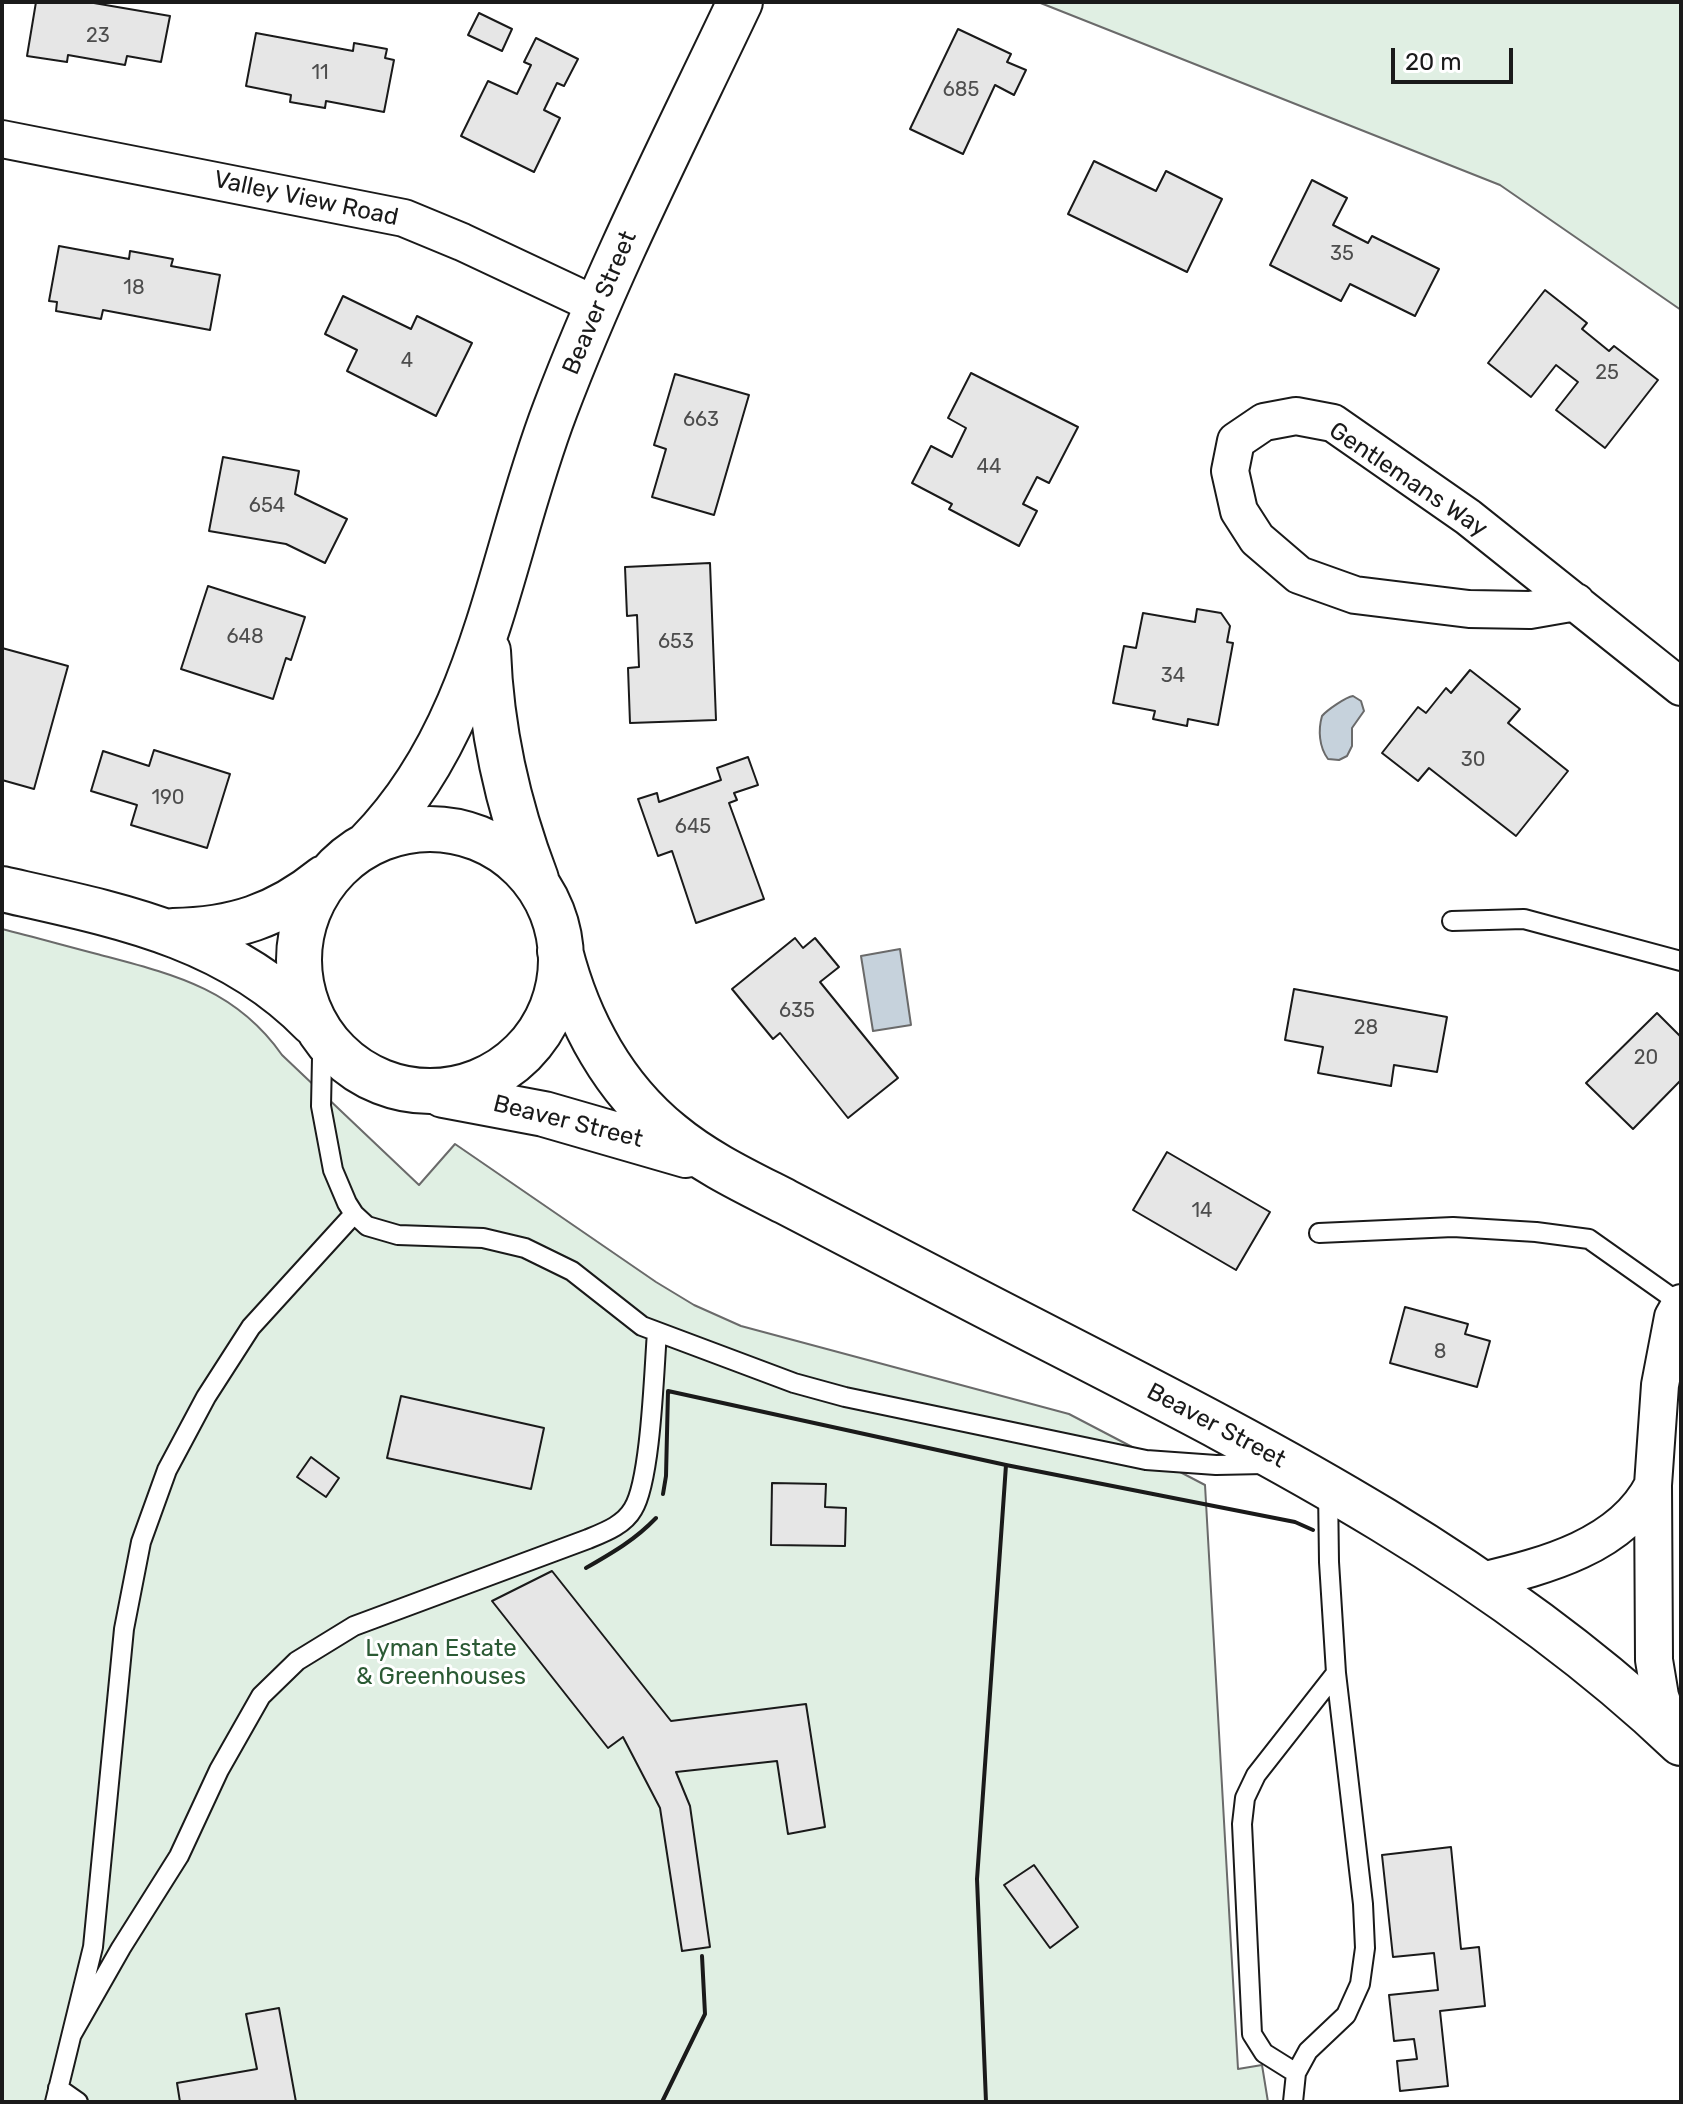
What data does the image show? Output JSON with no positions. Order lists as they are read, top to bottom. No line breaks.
{"streets":{"main road":["Beaver Street"],"street":["Valley View Road","Gentlemans Way"]},"crossings":[["Valley View Road","Beaver Street"]],"parks":["Lyman Estate & Greenhouses"],"house_numbers":["23","11","685","35","18","4","25","663","44","654","648","653","34","30","190","645","635","28","20","14","8"],"scale_bar":"20 m"}
